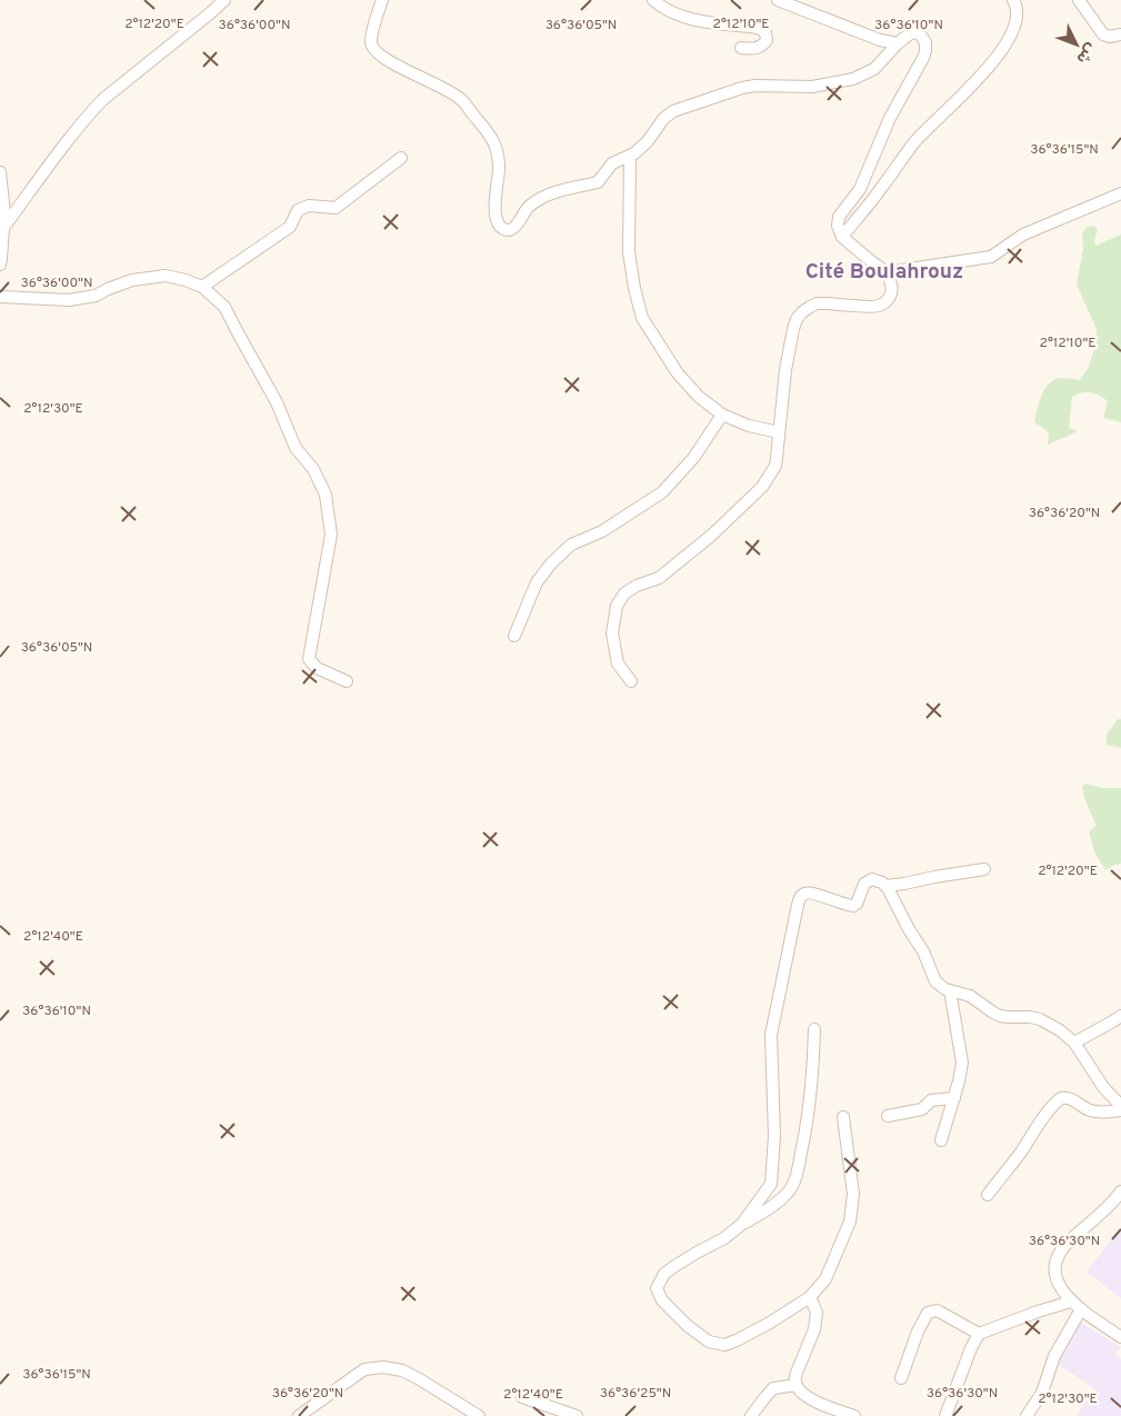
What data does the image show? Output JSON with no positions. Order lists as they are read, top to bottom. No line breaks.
{"districts":["Cité Boulahrouz"],"north":"bottom right","coordinates":["2°12'20\"E","2°12'10\"E","36°36'00\"N","36°36'05\"N","36°36'10\"N","36°36'15\"N","2°12'30\"E","36°36'20\"N","2°12'40\"E","36°36'30\"N","36°36'25\"N"]}
